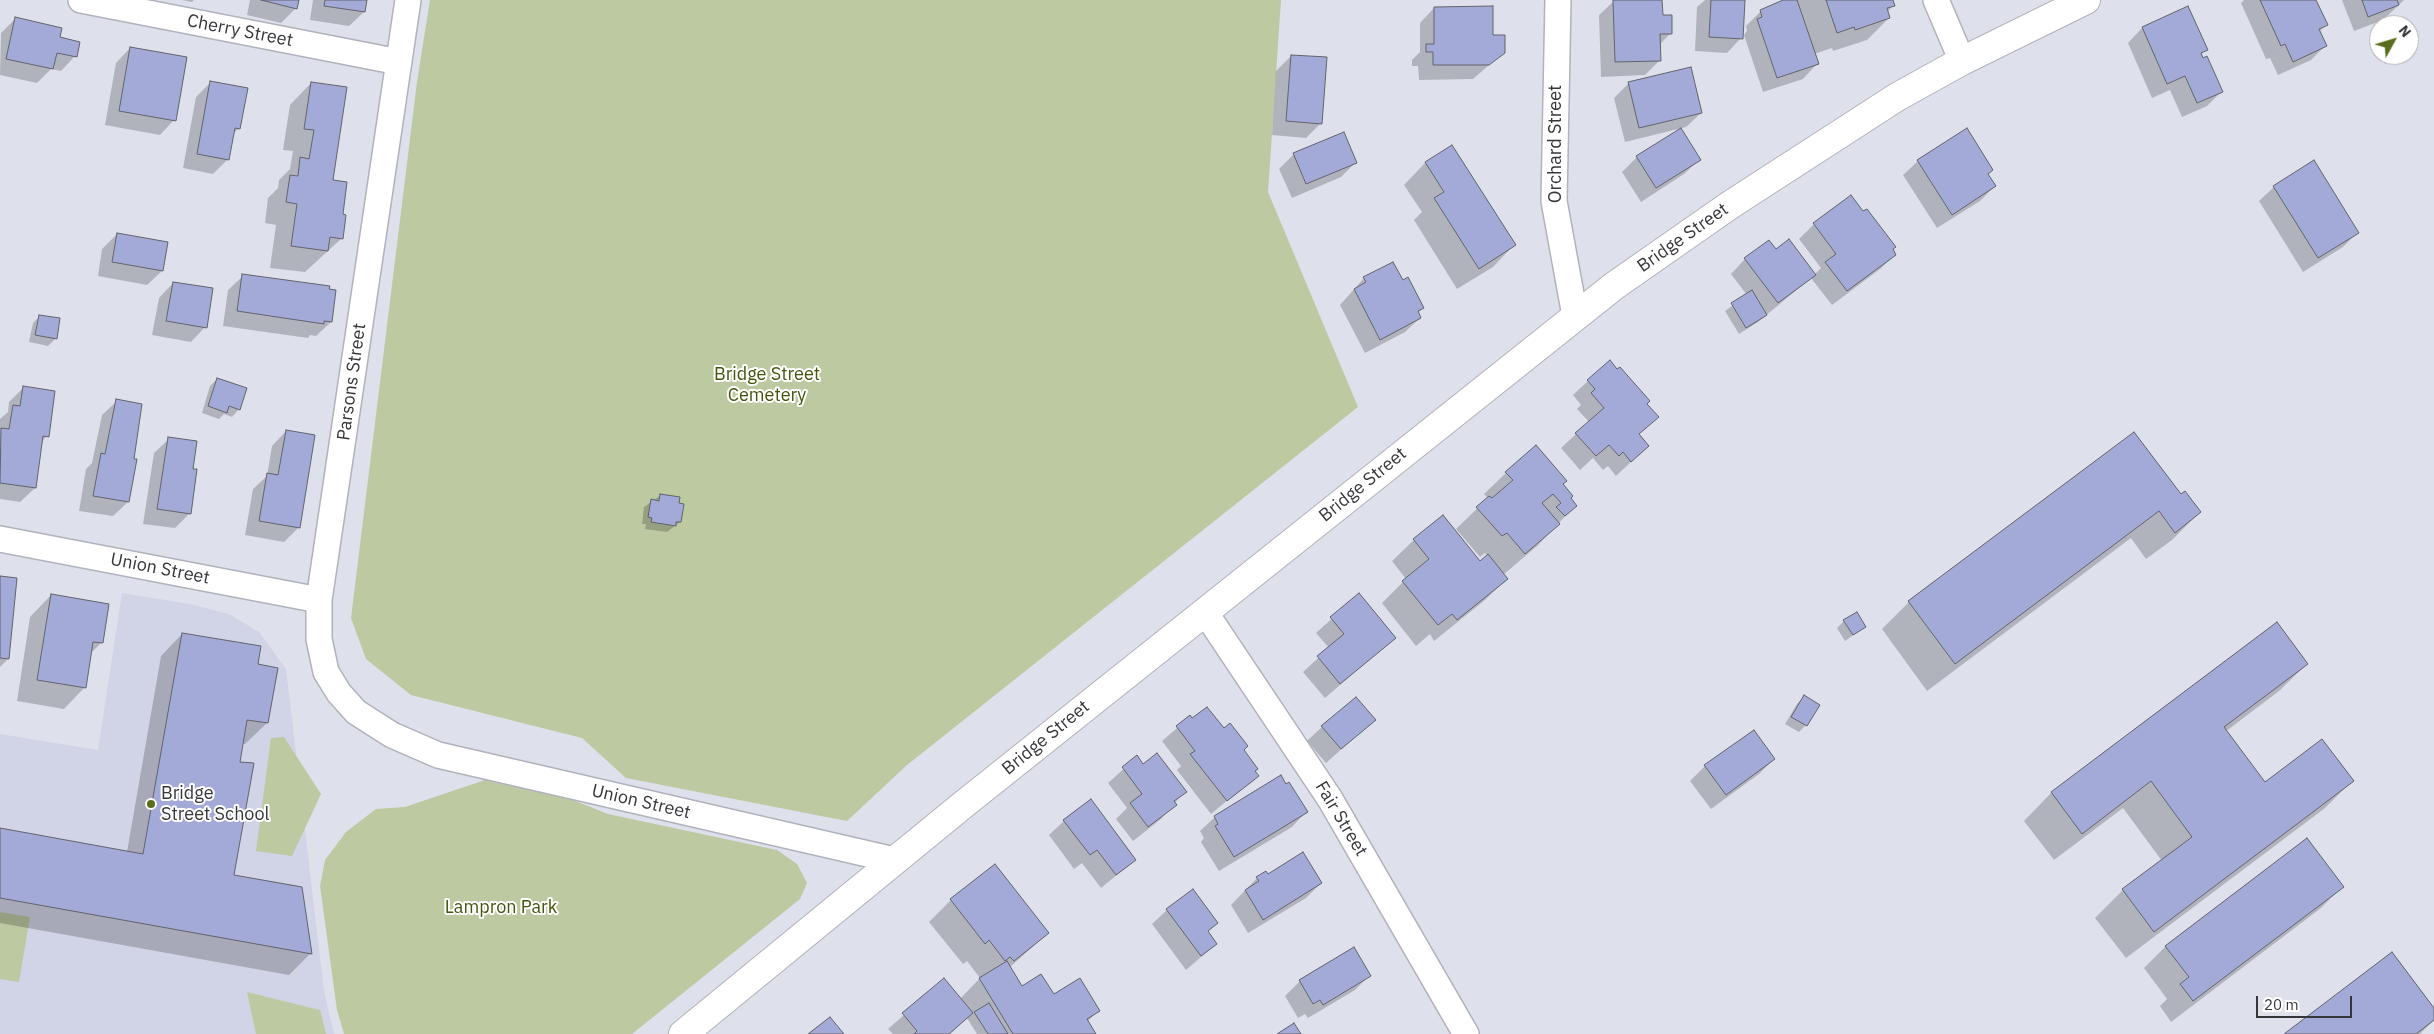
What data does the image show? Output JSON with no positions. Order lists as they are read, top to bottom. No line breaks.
{"streets":{"highway":["Bridge Street"],"street":["Cherry Street","Orchard Street","Parsons Street","Union Street","Fair Street"]},"crossings":[["Cherry Street","Parsons Street"],["Orchard Street","Bridge Street"],["Bridge Street","Union Street"],["Bridge Street","Fair Street"],["Parsons Street","Union Street"]],"parks":["Bridge Street Cemetery","Lampron Park"],"places":["Bridge Street School"],"scale_bar":"20 m","north":"top right"}
